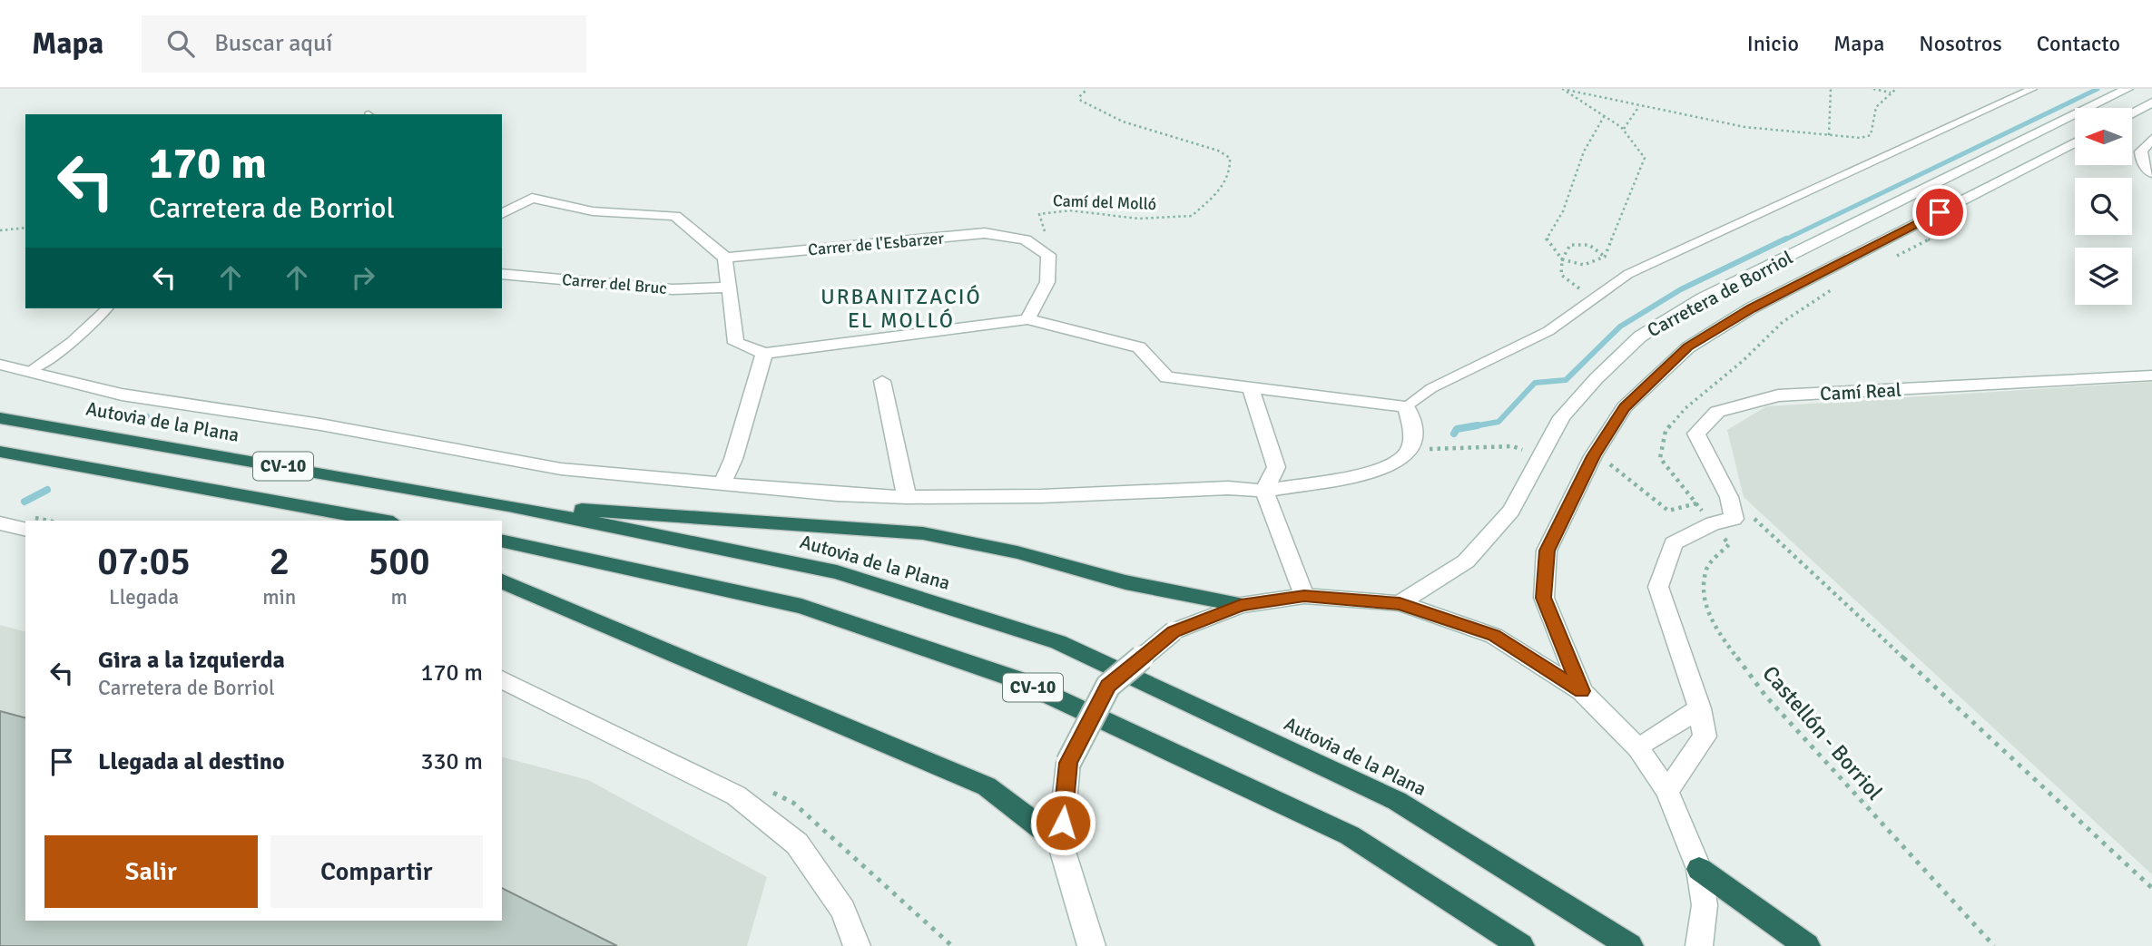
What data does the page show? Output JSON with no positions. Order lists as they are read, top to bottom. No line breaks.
{"streets":{"highway":["Autovia de la Plana","CV-10"],"street":["Carrer de l'Esbarzer","Carrer del Bruc","Carretera de Borriol","Camí Real"],"path":["Camí del Molló","Castellón - Borriol"]},"crossings":[["Camí del Molló","Carrer de l'Esbarzer"]],"districts":["URBANITZACIÓ EL MOLLÓ"],"north":"left","page":{"header":"Mapa","search":"Buscar aquí","nav":["Inicio","Mapa","Nosotros","Contacto"],"turn":["170 m","Carretera de Borriol"],"eta":["07:05","Llegada","2","min","500","m"],"list":[{"name":"Gira a la izquierda","note":"Carretera de Borriol","value":"170 m"},{"name":"Llegada al destino","value":"330 m"}],"buttons":["Salir","Compartir"]}}
